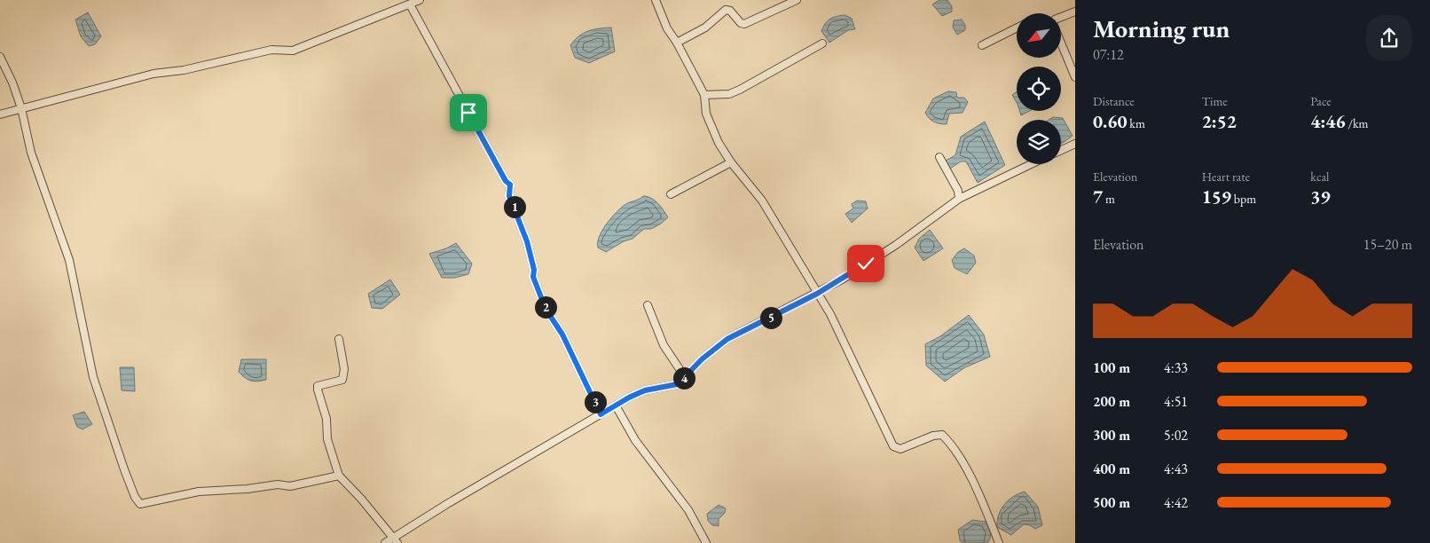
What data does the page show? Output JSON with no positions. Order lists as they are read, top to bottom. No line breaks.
{"north":"bottom left","page":{"heading":["Morning run","07:12"],"stats":[["Distance","0.60 km"],["Time","2:52"],["Pace","4:46 /km"],["Elevation","7 m"],["Heart rate","159 bpm"],["kcal","39"]],"pins":["1","2","5","4","3"],"chart":["Elevation","15–20 m"],"list":[{"name":"100 m","note":"4:33"},{"name":"200 m","note":"4:51"},{"name":"300 m","note":"5:02"},{"name":"400 m","note":"4:43"},{"name":"500 m","note":"4:42"}]}}
